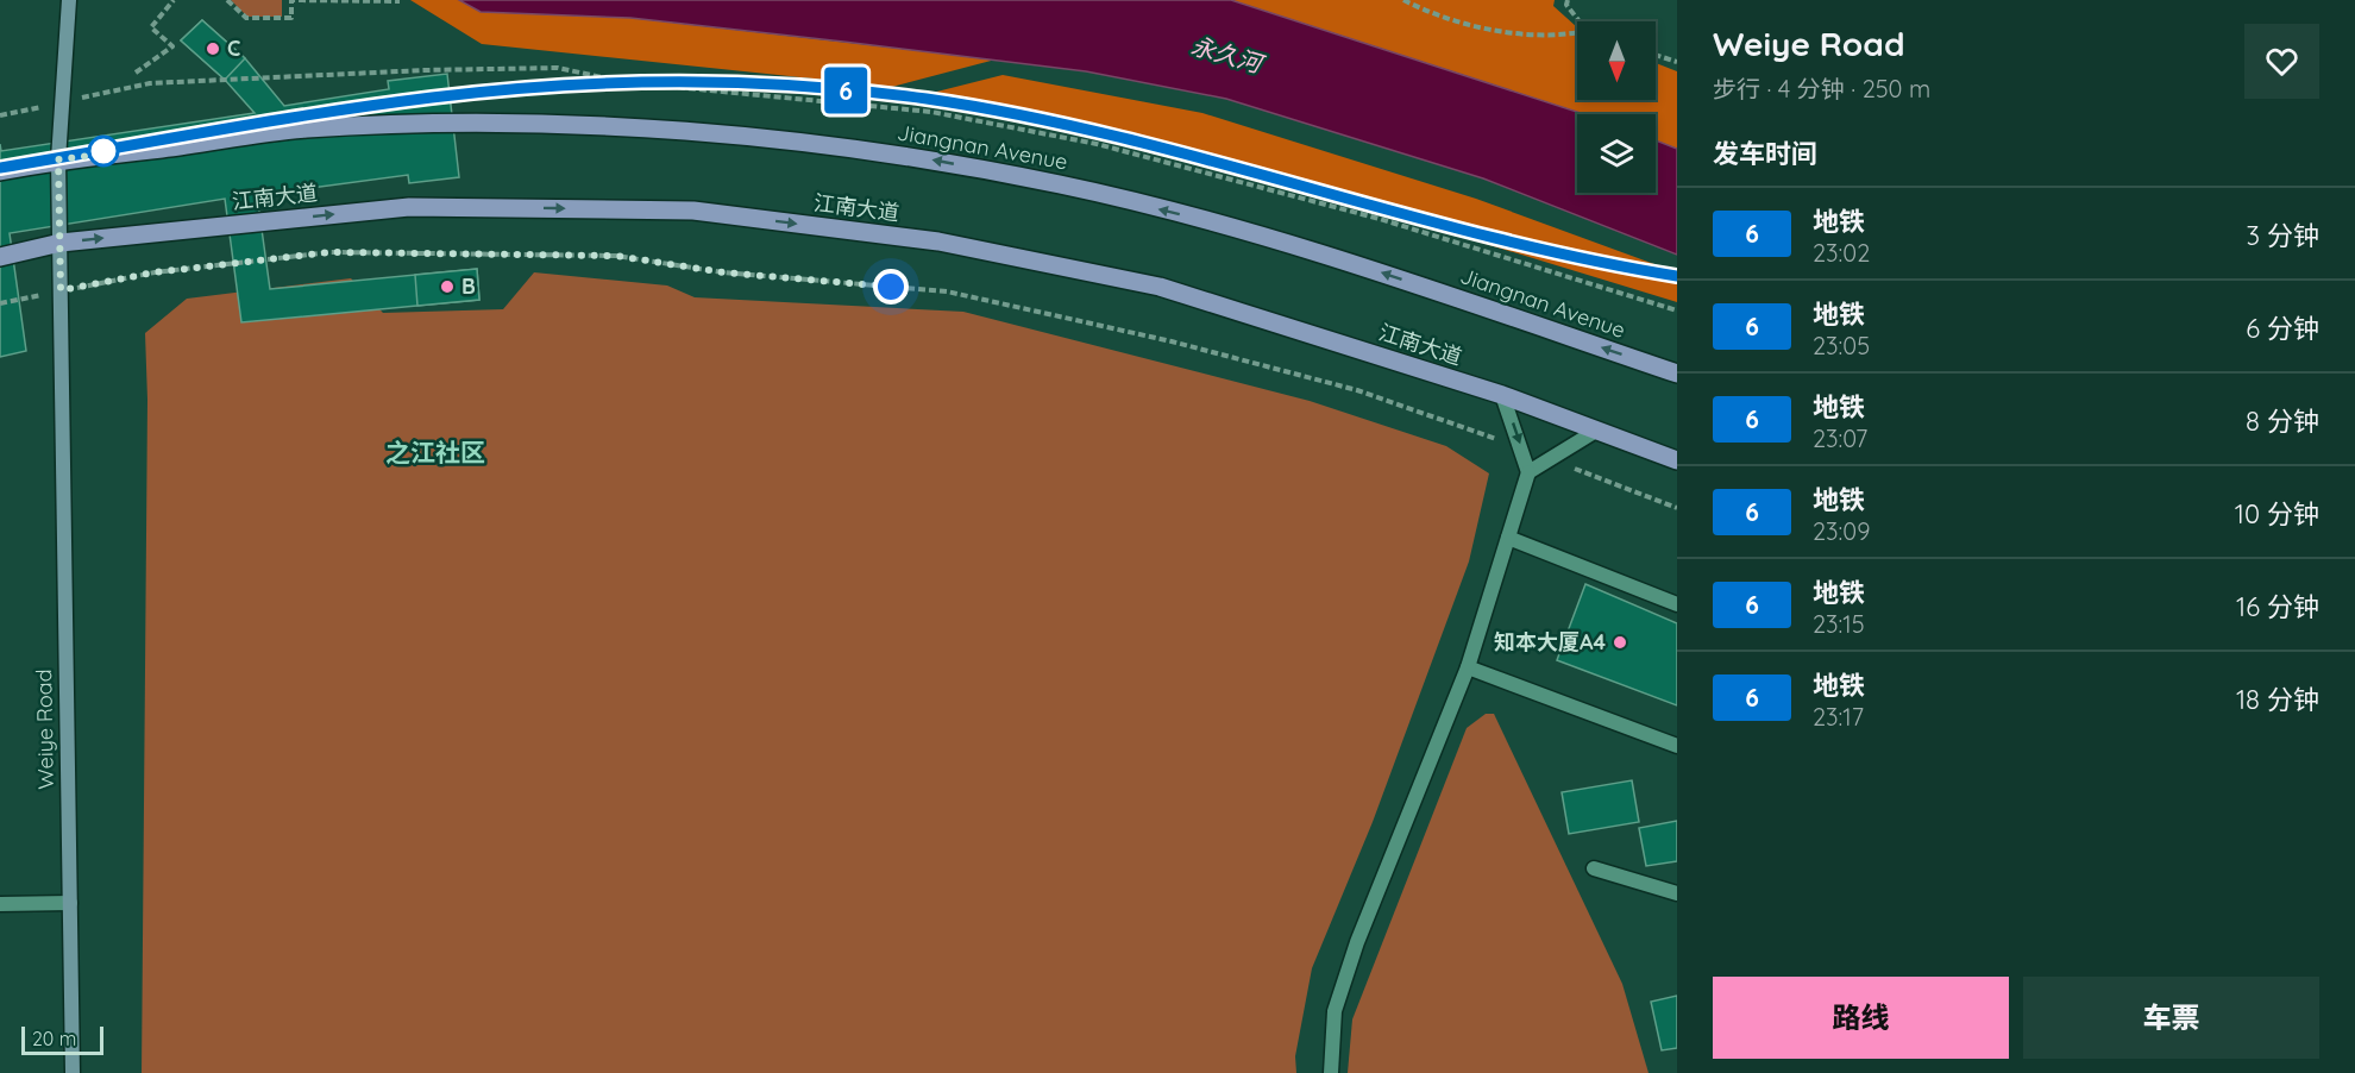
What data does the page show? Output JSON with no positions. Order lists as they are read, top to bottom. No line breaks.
{"streets":{"main road":["Jiangnan Avenue","江南大道","Weiye Road"]},"crossings":[["Jiangnan Avenue","Weiye Road"],["江南大道","Weiye Road"]],"one_way":["Jiangnan Avenue","江南大道"],"districts":["之江社区"],"water":["永久河"],"places":["C","B","知本大厦A4"],"lines":["metro line 6"],"scale_bar":"20 m","north":"bottom","page":{"on_map":"6","heading":[["Weiye Road","步行 · 4 分钟 · 250 m"],"发车时间"],"list":[{"mark":"6","name":"地铁","note":"23:02","value":"3 分钟"},{"mark":"6","name":"地铁","note":"23:05","value":"6 分钟"},{"mark":"6","name":"地铁","note":"23:07","value":"8 分钟"},{"mark":"6","name":"地铁","note":"23:09","value":"10 分钟"},{"mark":"6","name":"地铁","note":"23:15","value":"16 分钟"},{"mark":"6","name":"地铁","note":"23:17","value":"18 分钟"}],"buttons":["路线","车票"],"scale":"20 m"}}
